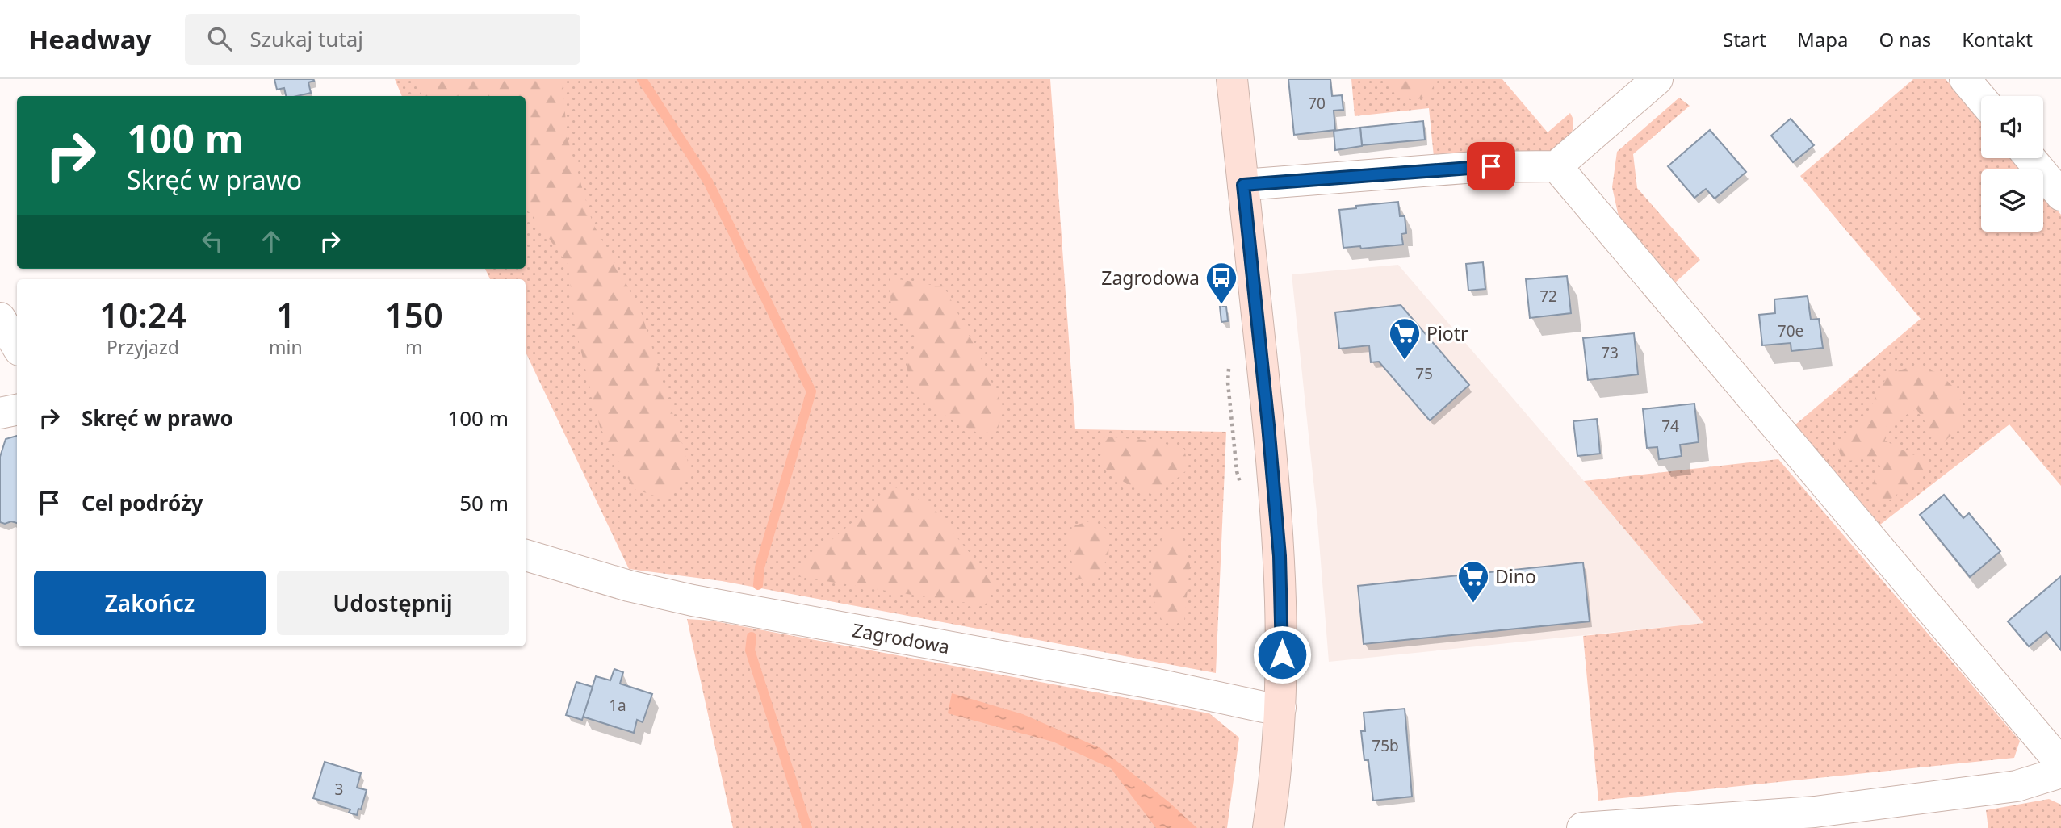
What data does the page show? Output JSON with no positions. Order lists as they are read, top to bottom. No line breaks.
{"streets":{"street":["Zagrodowa"]},"places":{"bus stop":["Zagrodowa"],"supermarket":["Piotr","Dino"]},"house_numbers":["70","72","70e","73","75","74","1a","75b","3"],"page":{"header":"Headway","search":"Szukaj tutaj","nav":["Start","Mapa","O nas","Kontakt"],"turn":["100 m","Skręć w prawo"],"eta":["10:24","Przyjazd","1","min","150","m"],"list":[{"name":"Skręć w prawo","value":"100 m"},{"name":"Cel podróży","value":"50 m"}],"buttons":["Zakończ","Udostępnij"]}}
